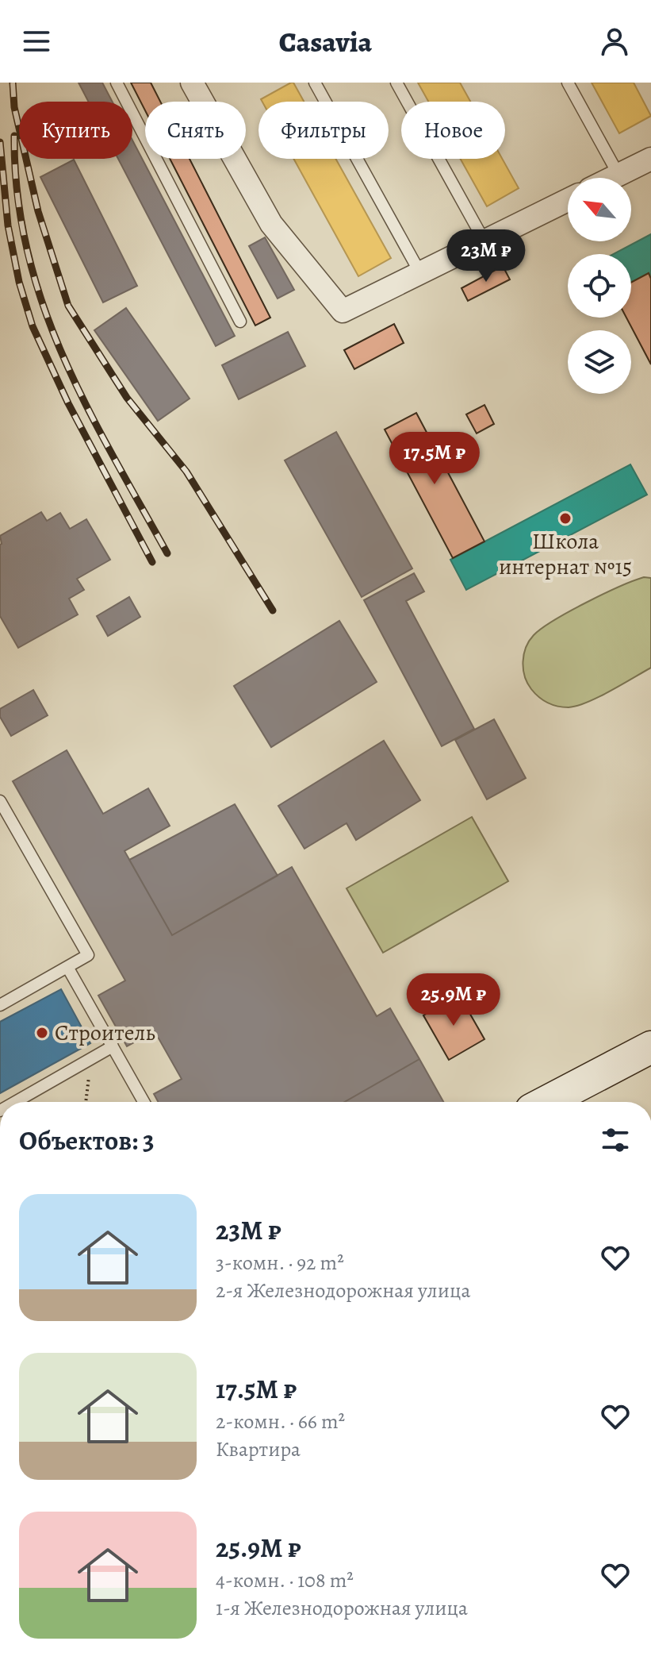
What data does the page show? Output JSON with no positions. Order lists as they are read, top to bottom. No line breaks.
{"places":["Школа интернат №15","Строитель"],"north":"top left","page":{"header":"Casavia","chip":["Купить","Снять","Фильтры","Новое"],"price":["23M ₽","17.5M ₽","25.9M ₽"],"heading":"Объектов: 3","list":[{"name":"23M ₽","note":"3-комн. · 92 m² · 2-я Железнодорожная улица"},{"name":"17.5M ₽","note":"2-комн. · 66 m² · Квартира"},{"name":"25.9M ₽","note":"4-комн. · 108 m² · 1-я Железнодорожная улица"}]}}
